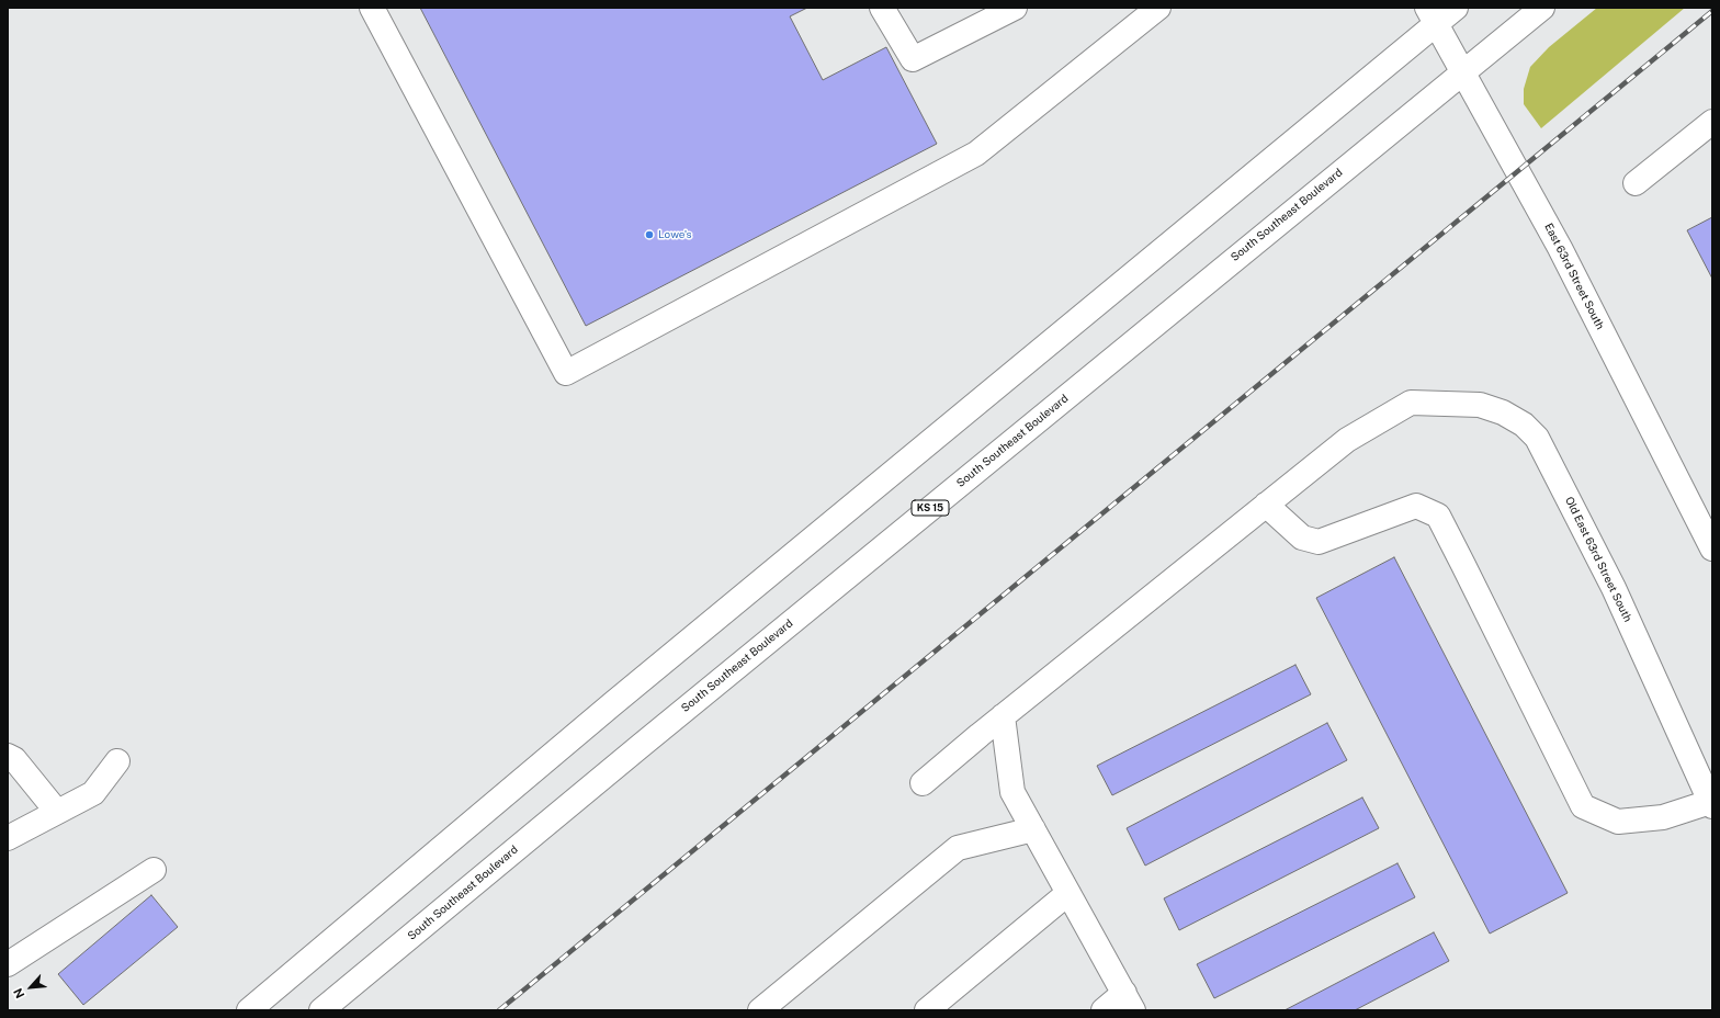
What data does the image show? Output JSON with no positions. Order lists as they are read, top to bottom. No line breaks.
{"streets":{"main road":["South Southeast Boulevard","East 63rd Street South","KS 15","Old East 63rd Street South"]},"crossings":[["South Southeast Boulevard","East 63rd Street South"]],"places":["Lowe's"],"north":"bottom left"}
